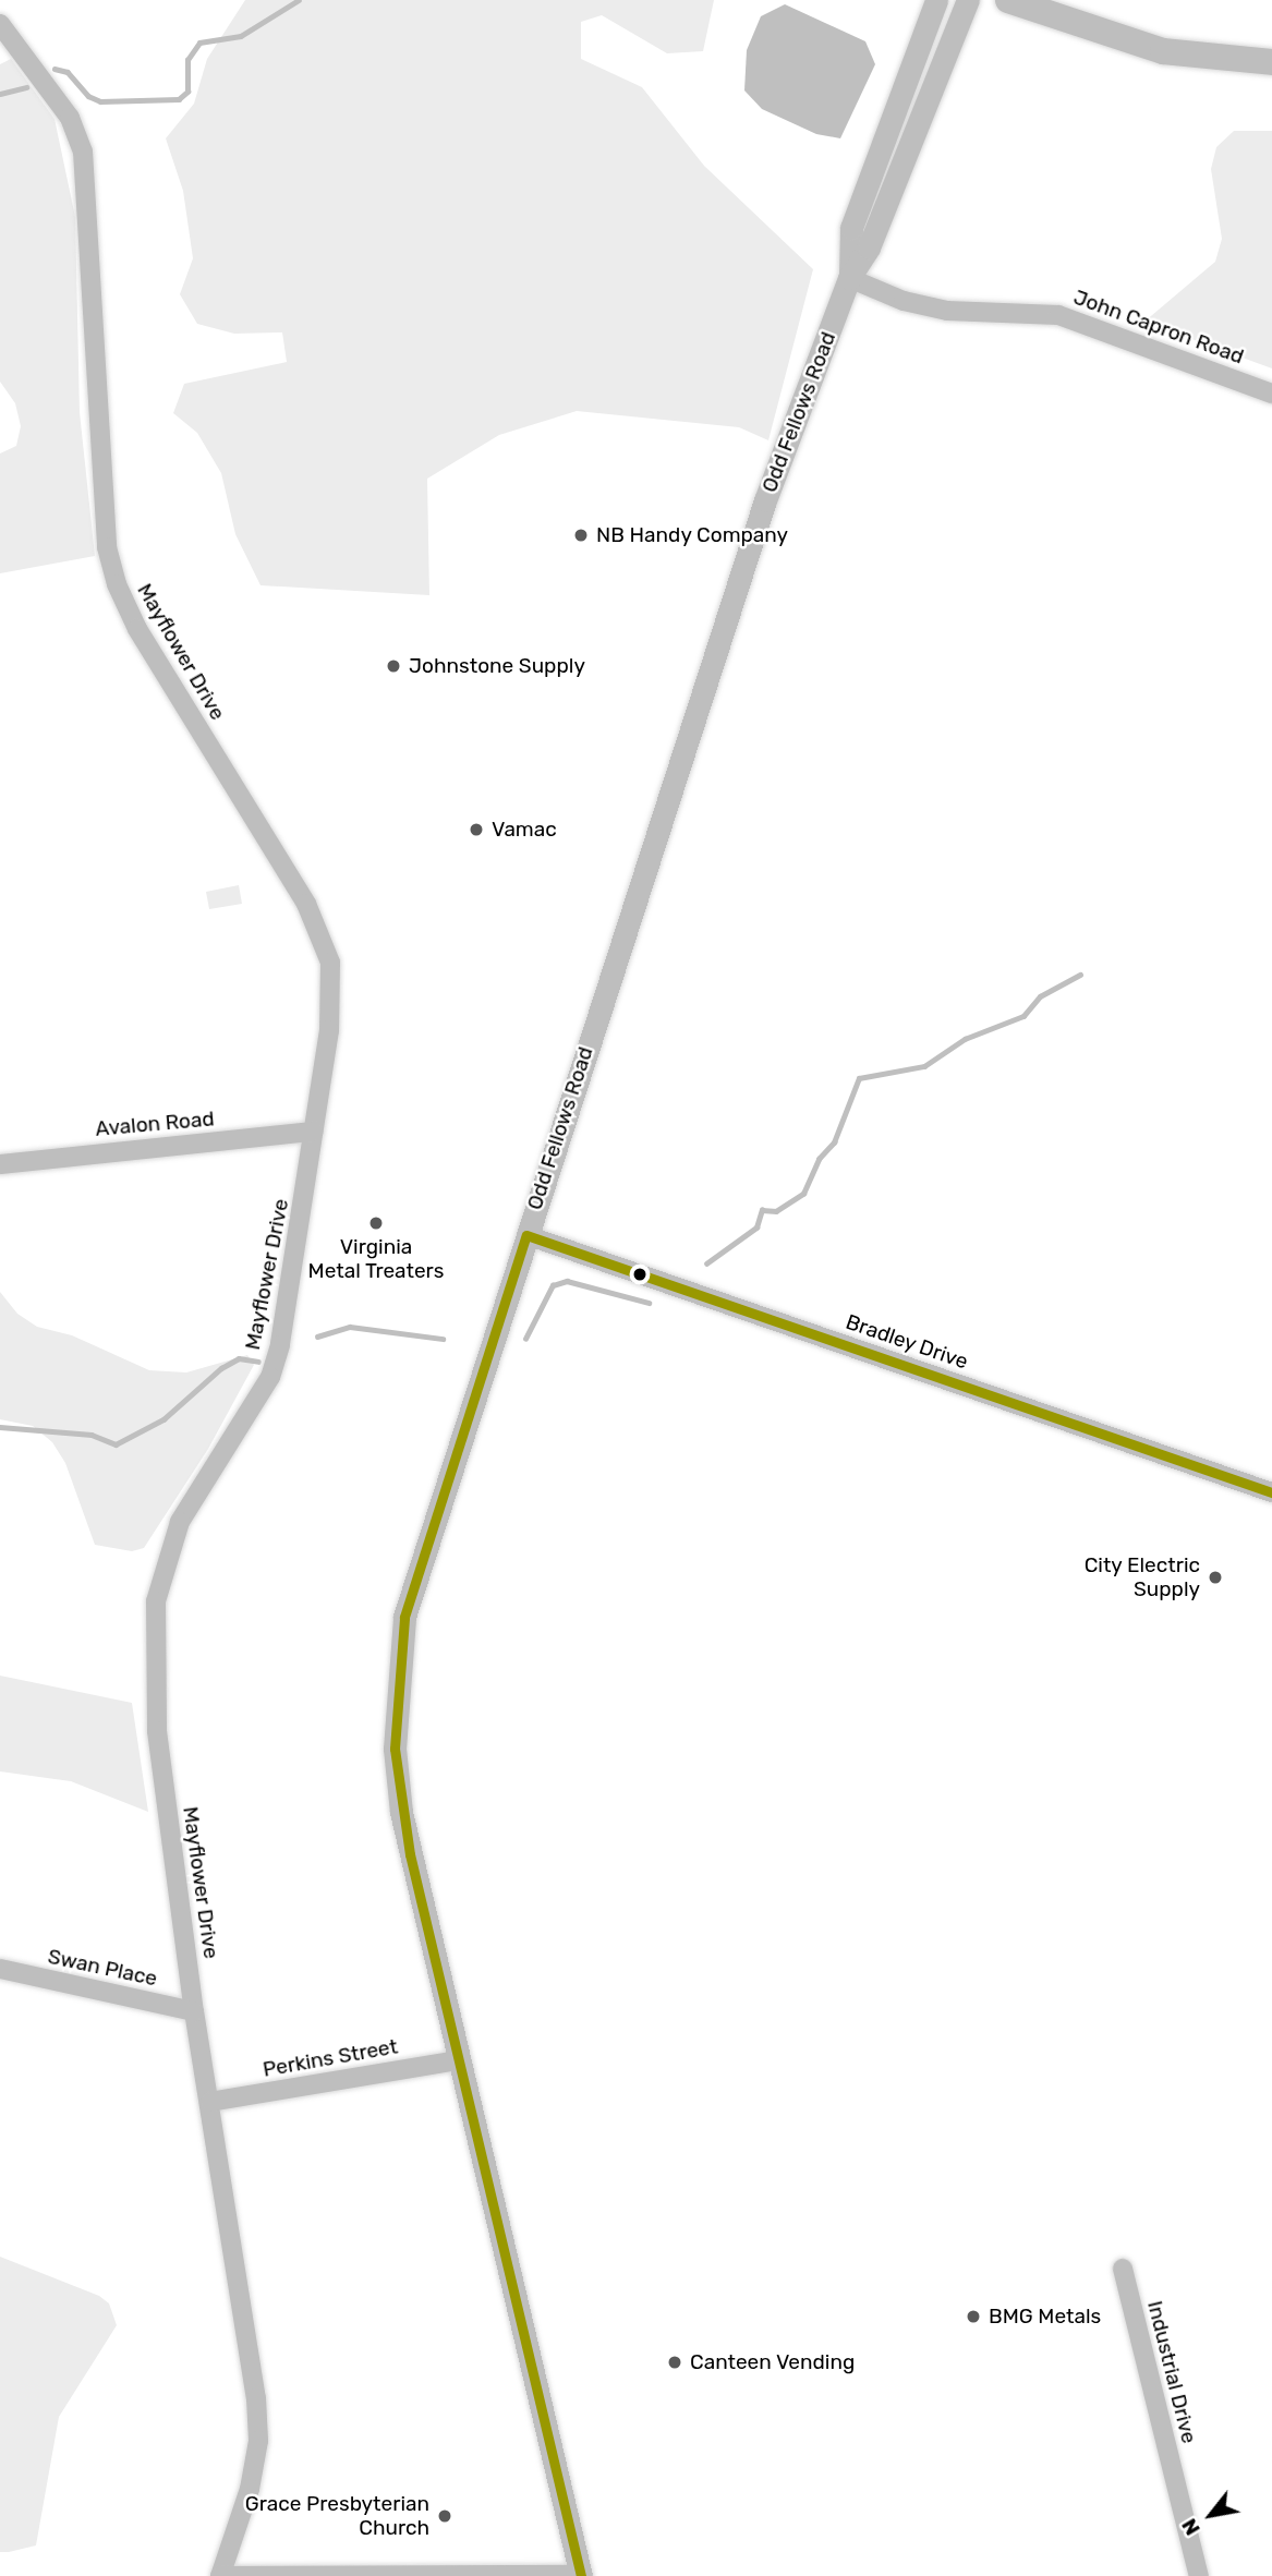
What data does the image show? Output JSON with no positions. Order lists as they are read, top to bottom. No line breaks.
{"streets":{"main road":["Odd Fellows Road"],"street":["John Capron Road","Mayflower Drive","Avalon Road","Bradley Drive","Swan Place","Perkins Street","Industrial Drive"]},"crossings":[["John Capron Road","Odd Fellows Road"],["Odd Fellows Road","Bradley Drive"],["Odd Fellows Road","Perkins Street"],["Mayflower Drive","Avalon Road"],["Mayflower Drive","Swan Place"],["Mayflower Drive","Perkins Street"]],"places":["NB Handy Company","Johnstone Supply","Vamac","Virginia Metal Treaters","City Electric Supply","BMG Metals","Canteen Vending","Grace Presbyterian Church"],"north":"bottom left"}
